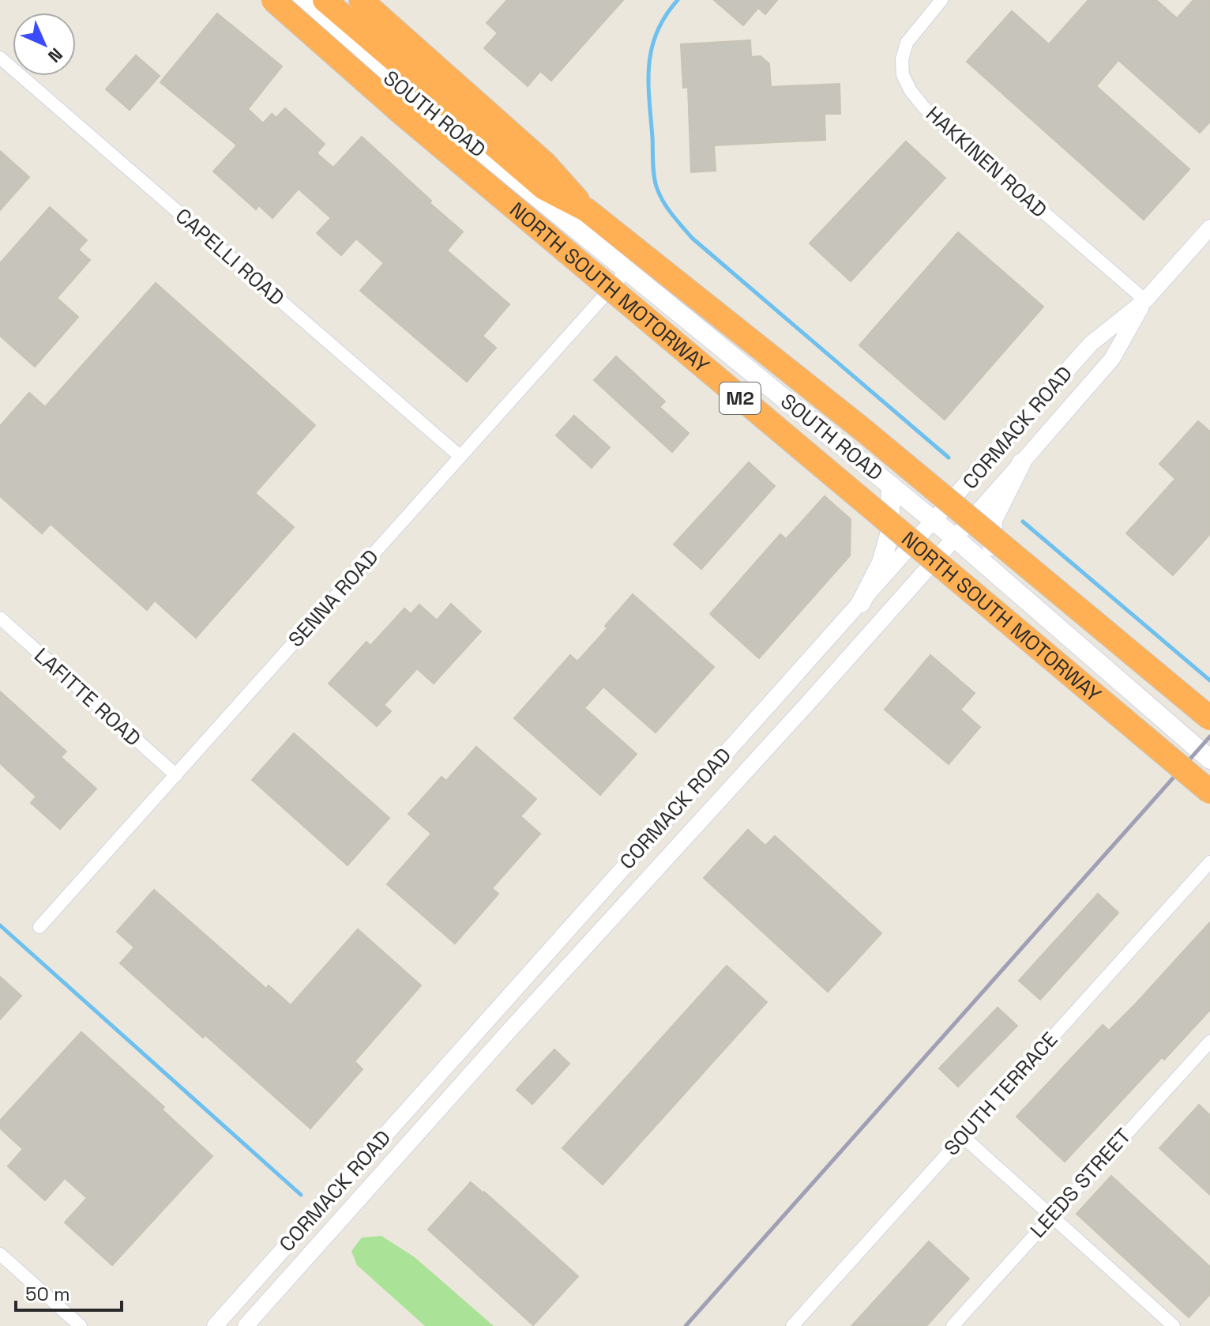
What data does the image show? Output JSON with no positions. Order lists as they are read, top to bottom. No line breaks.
{"streets":{"highway":["NORTH SOUTH MOTORWAY","M2"],"main road":["SOUTH ROAD"],"street":["HAKKINEN ROAD","CAPELLI ROAD","CORMACK ROAD","SENNA ROAD","LAFITTE ROAD","SOUTH TERRACE","LEEDS STREET"]},"crossings":[["SOUTH ROAD","CORMACK ROAD"],["SOUTH ROAD","SENNA ROAD"],["HAKKINEN ROAD","CORMACK ROAD"],["CAPELLI ROAD","SENNA ROAD"],["SENNA ROAD","LAFITTE ROAD"]],"scale_bar":"50 m","north":"bottom right"}
